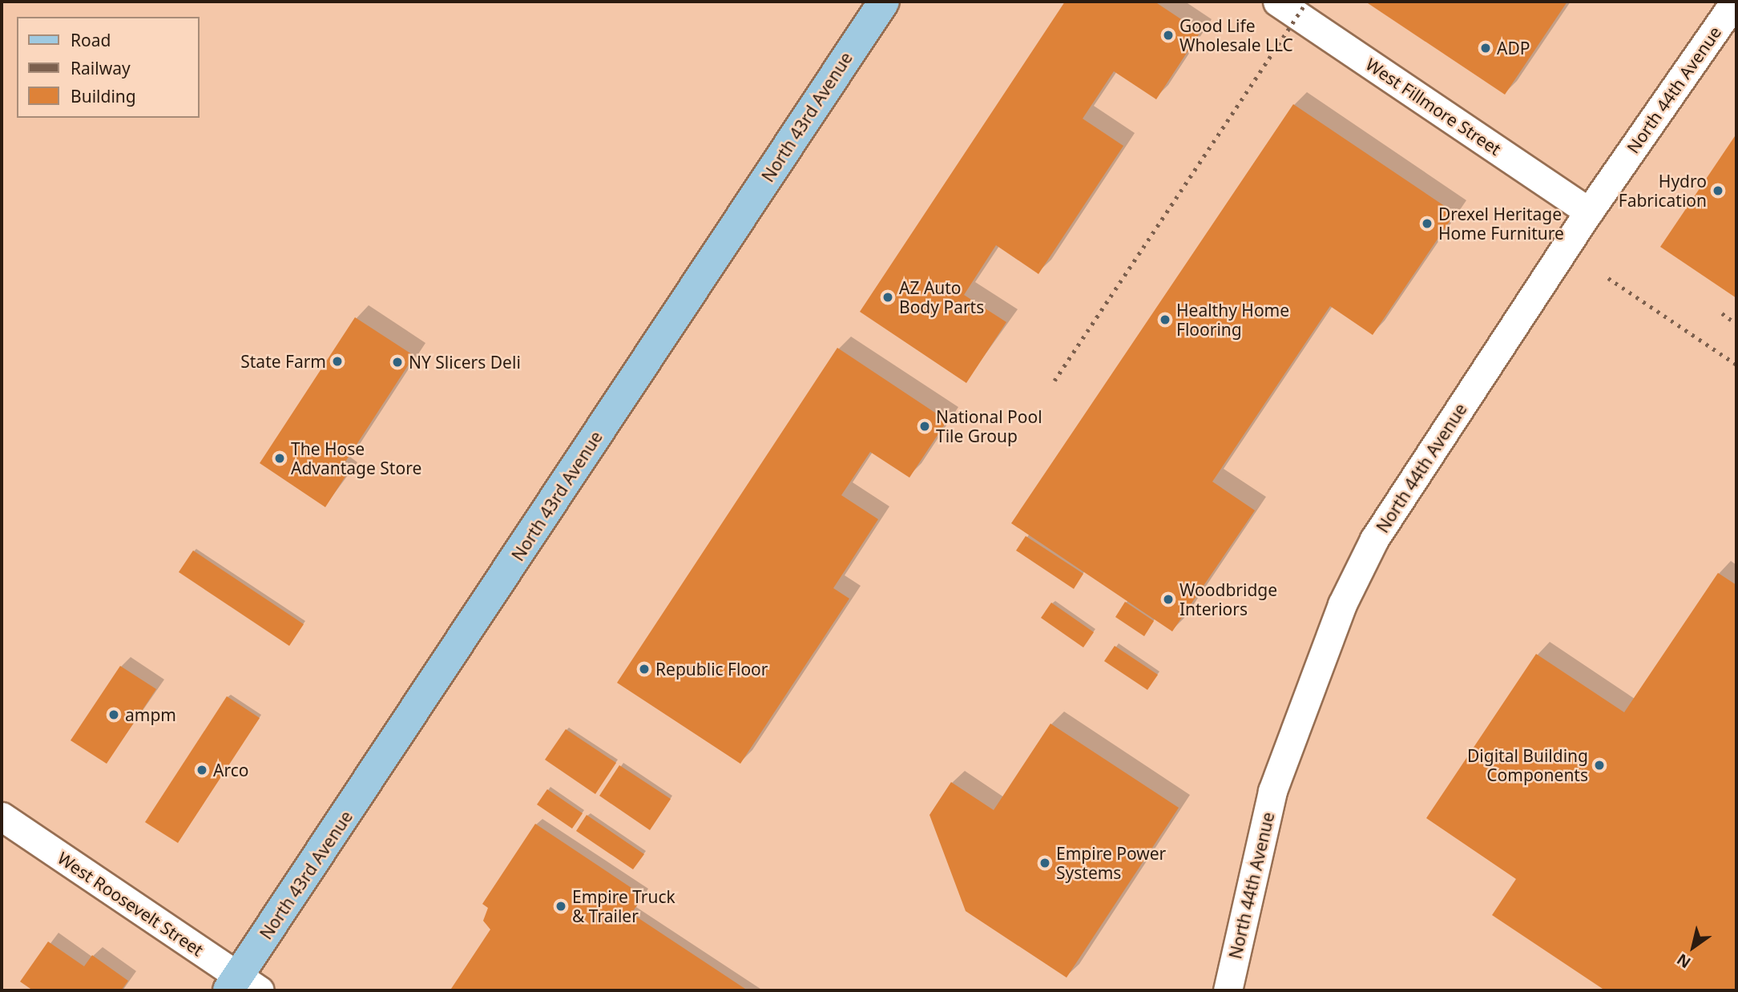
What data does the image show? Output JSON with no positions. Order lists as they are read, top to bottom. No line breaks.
{"streets":{"main road":["North 43rd Avenue"],"street":["North 44th Avenue","West Fillmore Street","West Roosevelt Street"]},"crossings":[["North 44th Avenue","West Fillmore Street"],["North 43rd Avenue","West Roosevelt Street"]],"places":["Good Life Wholesale LLC","ADP","Hydro Fabrication","Drexel Heritage Home Furniture","AZ Auto Body Parts","Healthy Home Flooring","State Farm","NY Slicers Deli","National Pool Tile Group","The Hose Advantage Store","Woodbridge Interiors","Republic Floor","ampm","Digital Building Components","Arco","Empire Power Systems","Empire Truck & Trailer"],"legend":["Road","Railway","Building"],"north":"bottom left"}
